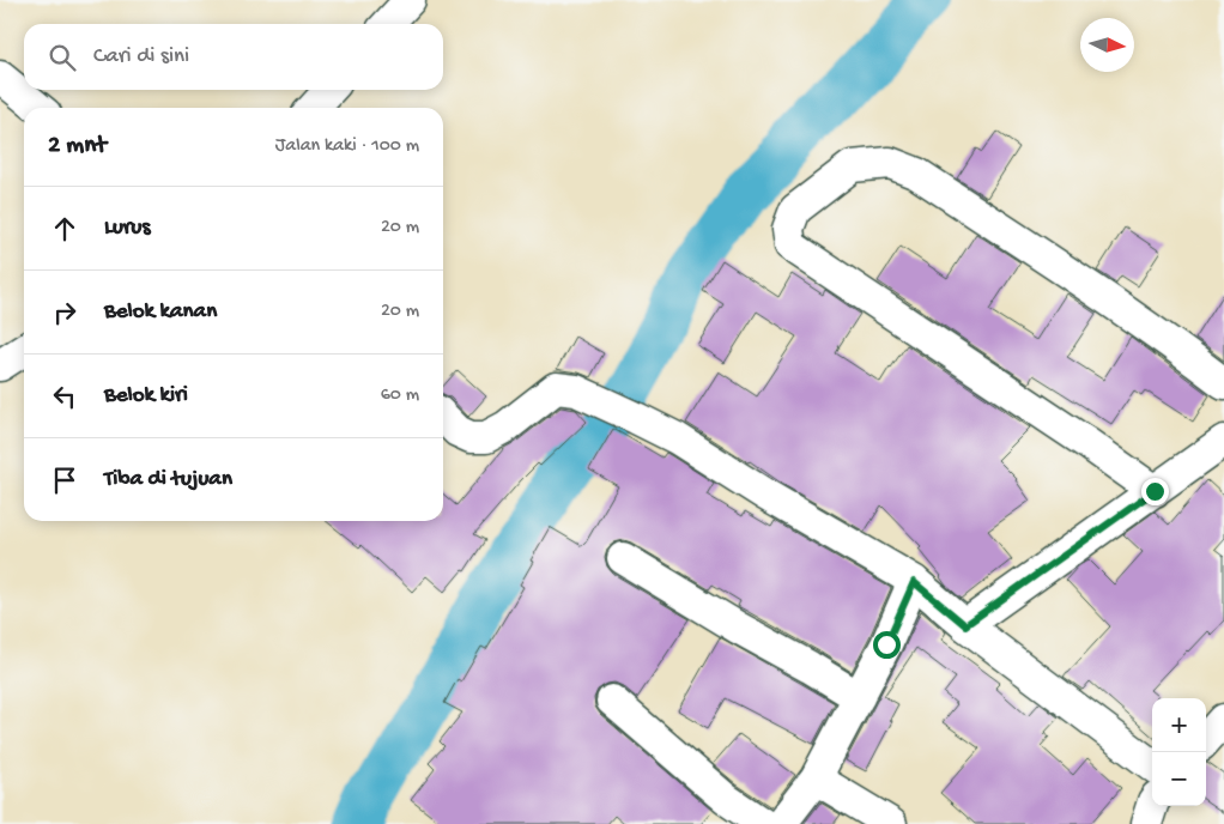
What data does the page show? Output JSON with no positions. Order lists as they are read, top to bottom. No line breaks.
{"north":"right","page":{"search":"Cari di sini","heading":["2 mnt","Jalan kaki · 100 m"],"list":[["Lurus","20 m"],["Belok kanan","20 m"],["Belok kiri","60 m"],"Tiba di tujuan"],"map_buttons":["+","−"]}}
